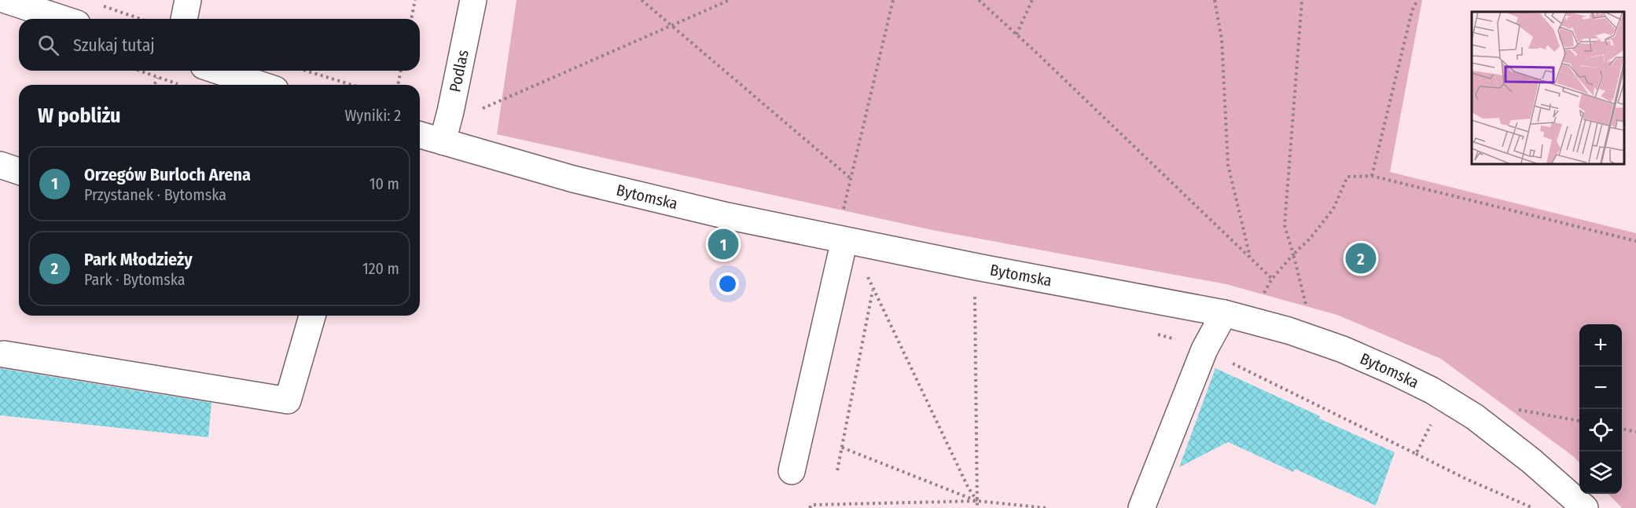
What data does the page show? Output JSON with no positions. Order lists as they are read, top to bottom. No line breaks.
{"streets":{"street":["Podlas","Bytomska"]},"crossings":[["Podlas","Bytomska"]],"page":{"search":"Szukaj tutaj","heading":["W pobliżu","Wyniki: 2"],"list":[{"mark":"1","name":"Orzegów Burloch Arena","note":"Przystanek · Bytomska","value":"10 m"},{"mark":"2","name":"Park Młodzieży","note":"Park · Bytomska","value":"120 m"}],"pins":["1","2"],"map_buttons":["+","−"]}}
